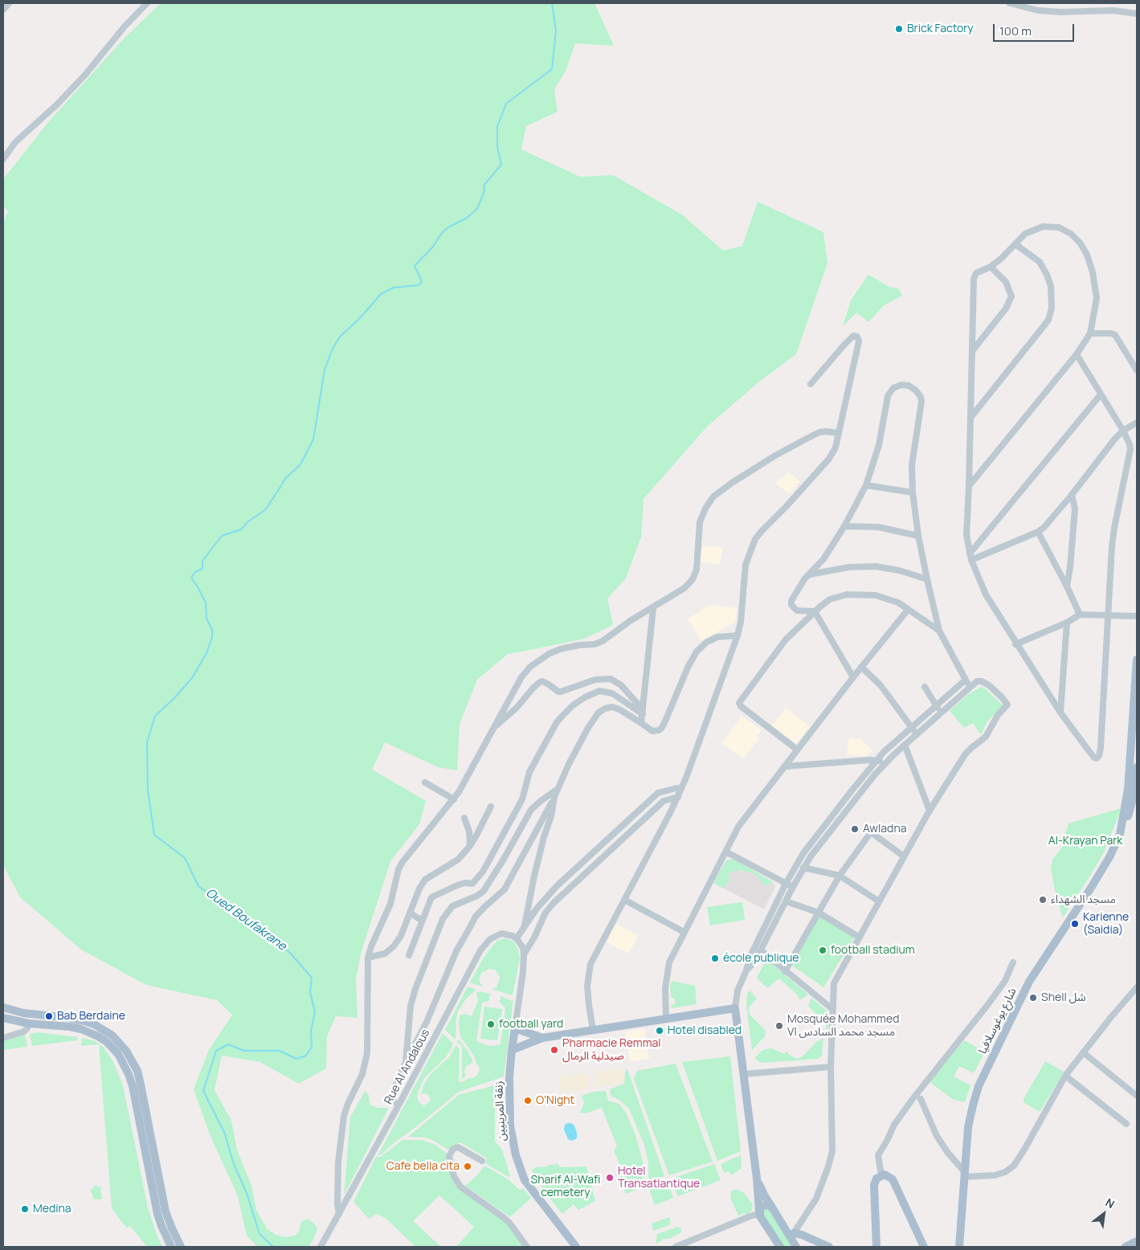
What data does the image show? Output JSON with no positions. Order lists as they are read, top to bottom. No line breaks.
{"streets":{"main road":["شارع يوغوسلافيا","زنقة المرينيين"],"street":["Rue Al Andalous"]},"water":["Oued Boufakrane"],"parks":["Al-Krayan Park","Sharif Al-Wafi cemetery"],"places":["Brick Factory","Awladna","مسجد الشهداء","Karienne (Saidia)","football stadium","école publique","Shell شل","Bab Berdaine","football yard","Mosquée Mohammed VI مسجد محمد السادس","Hotel disabled","Pharmacie Remmal صيدلية الرمال","O'Night","Cafe bella cita","Hotel Transatlantique","Medina"],"scale_bar":"100 m","north":"top right"}
